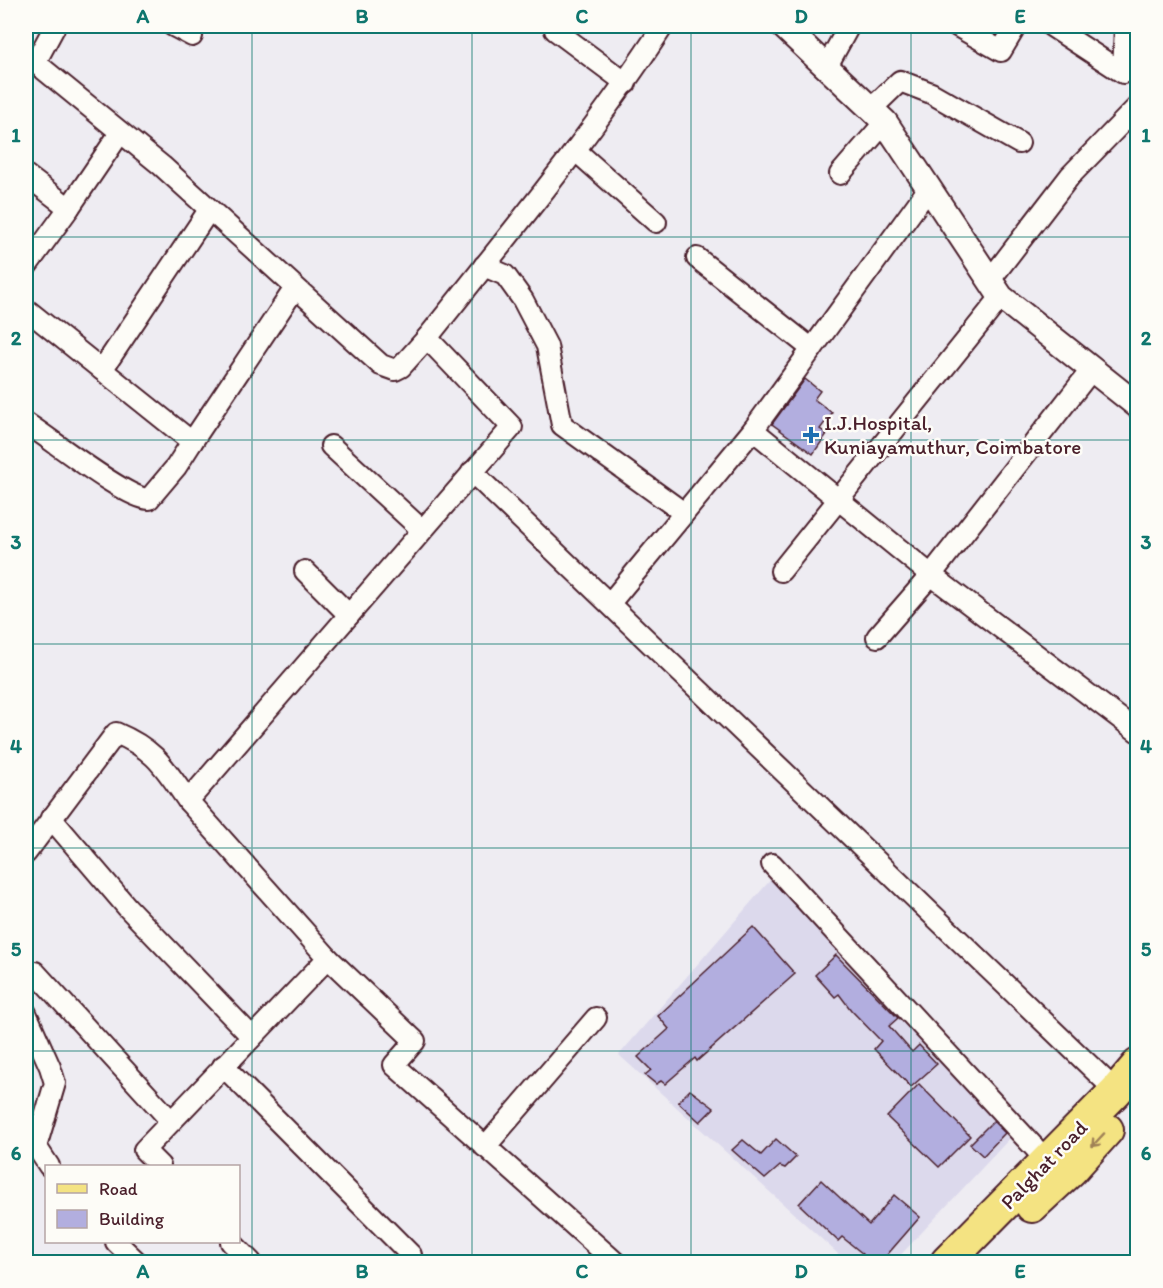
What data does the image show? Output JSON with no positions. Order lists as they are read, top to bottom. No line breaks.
{"streets":{"main road":["Palghat road"]},"places":{"health":["I.J.Hospital, Kuniayamuthur, Coimbatore"]},"legend":["Road","Building"],"grid":{"columns":["A","B","C","D","E"],"rows":["1","2","3","4","5","6"]}}
